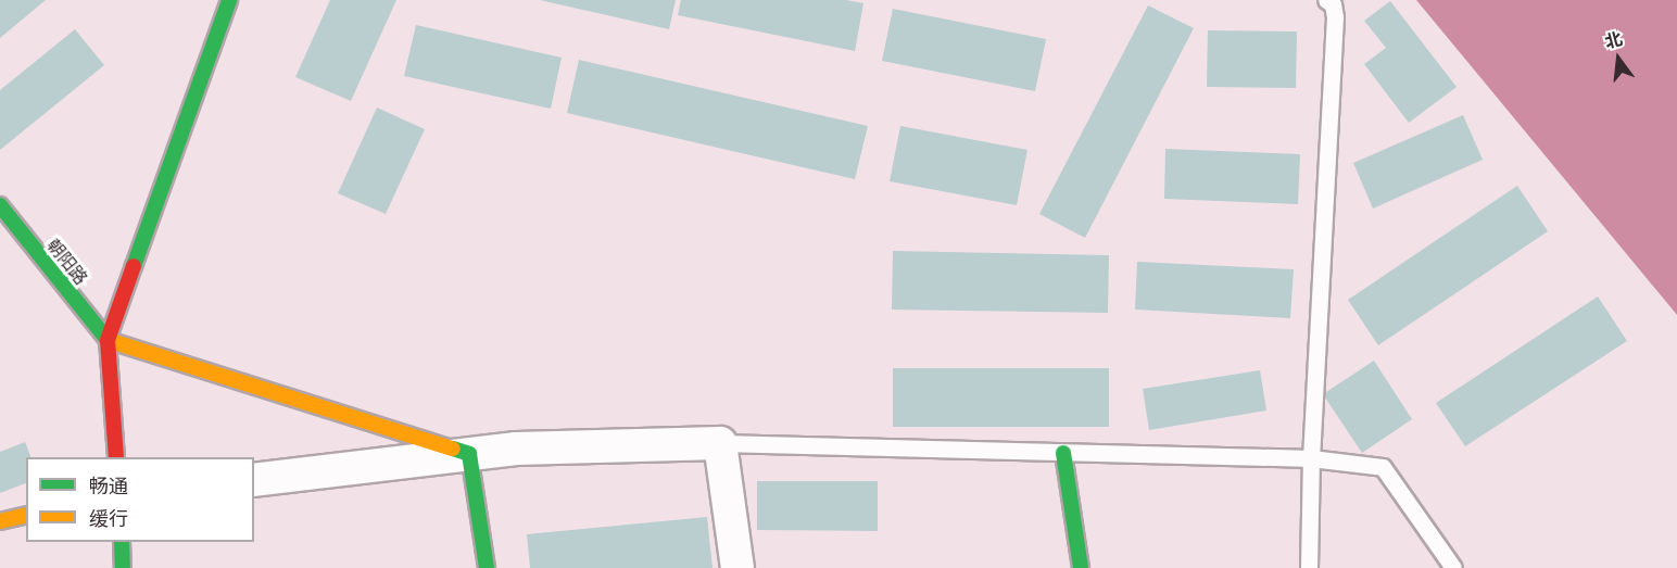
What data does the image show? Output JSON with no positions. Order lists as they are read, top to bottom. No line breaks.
{"streets":{"street":["朝阳路"]},"legend":["畅通","缓行"],"north":"top"}
